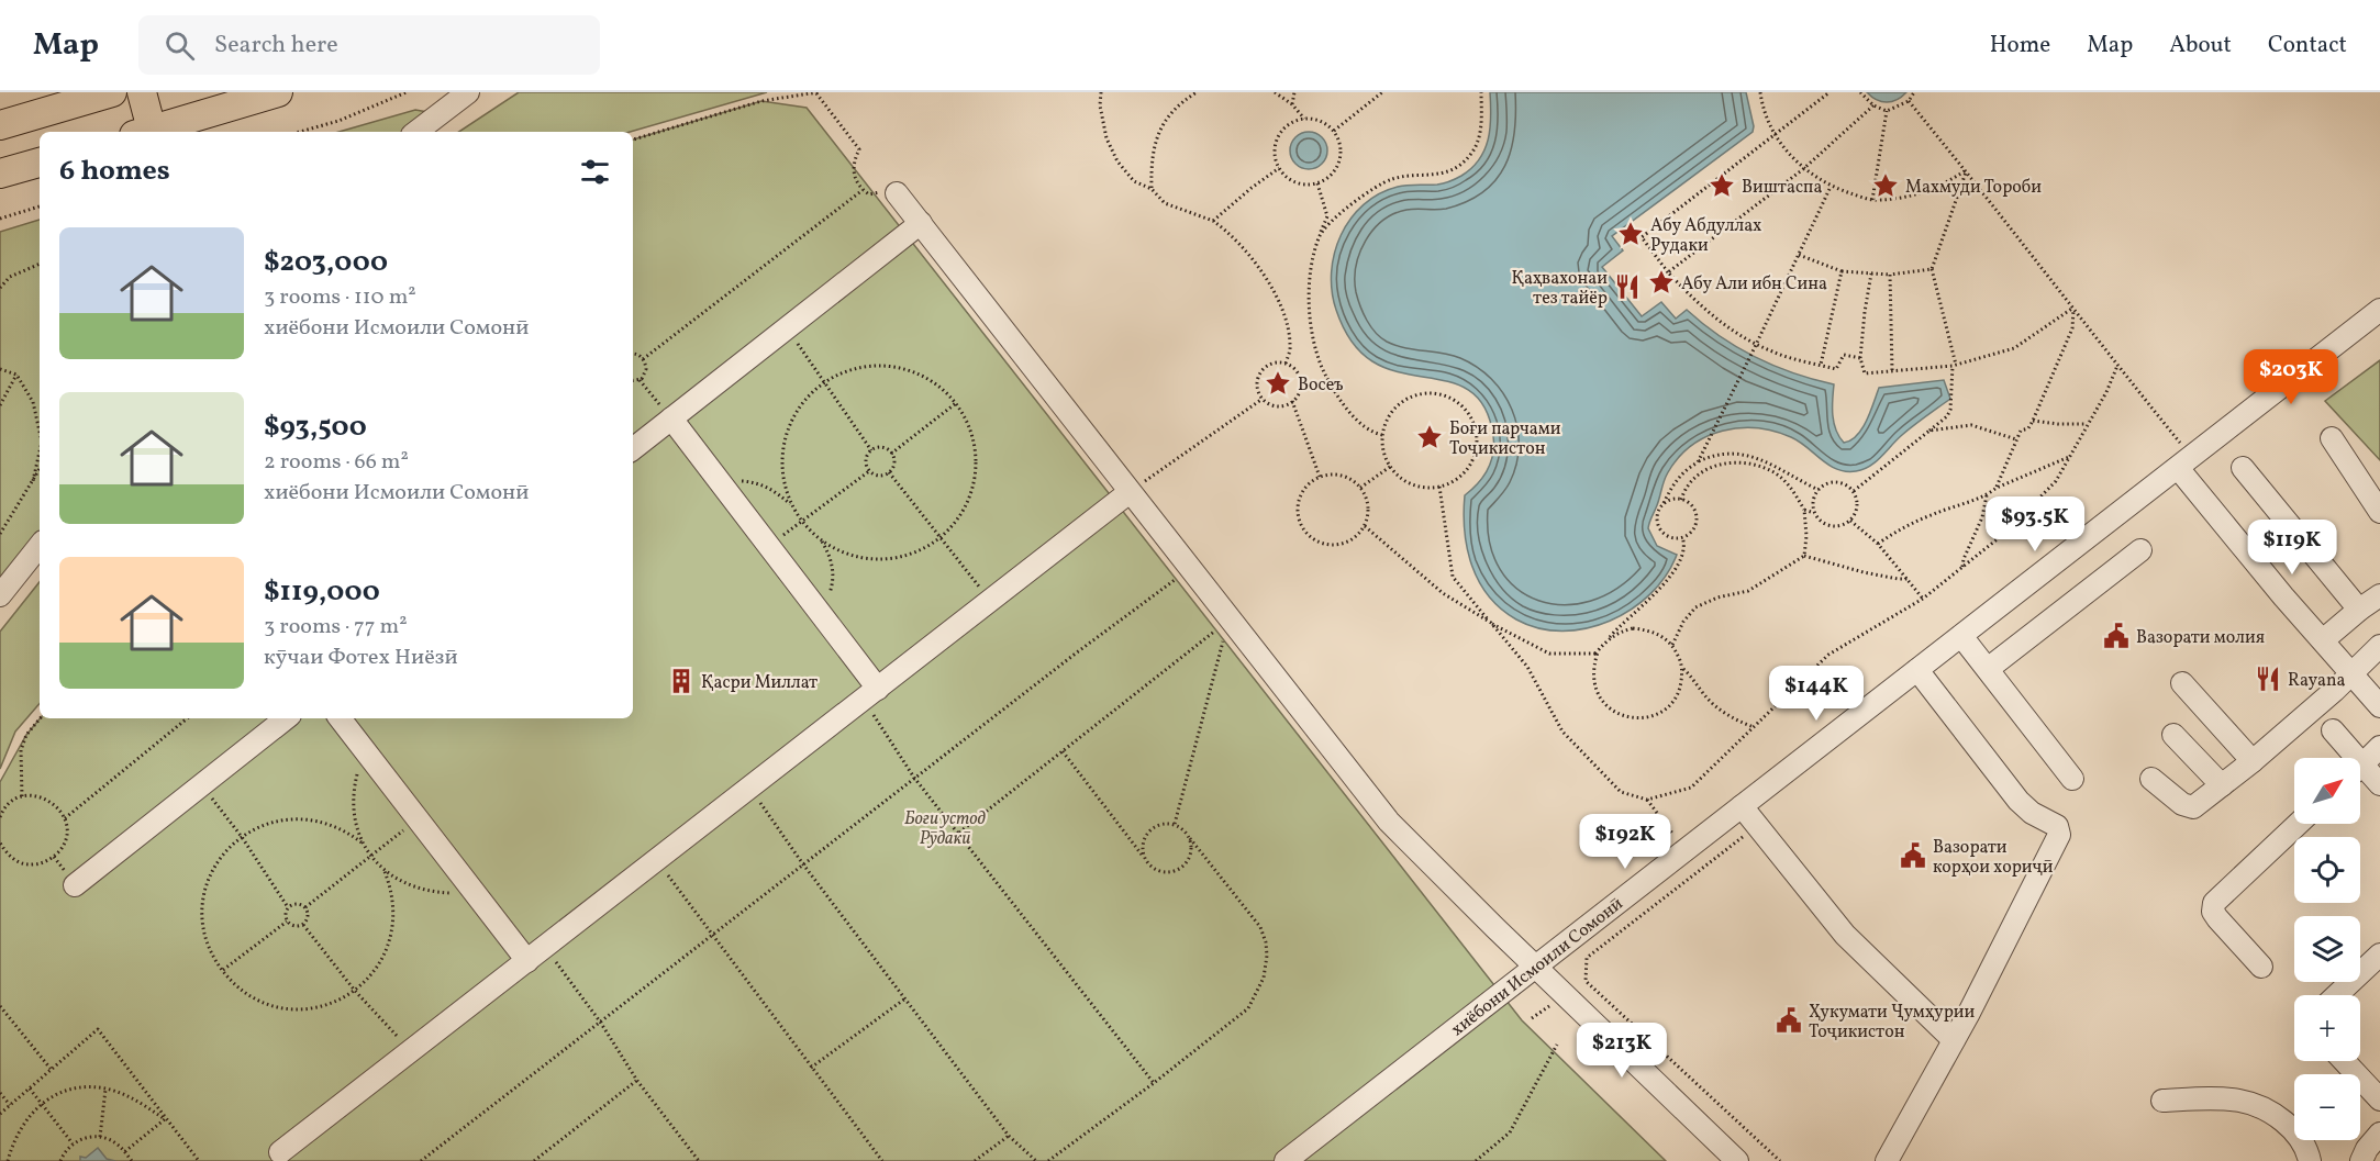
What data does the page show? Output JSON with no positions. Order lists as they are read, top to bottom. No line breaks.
{"streets":{"street":["хиёбони Исмоили Сомонӣ"]},"parks":["Боғи устод Рӯдакӣ"],"places":{"place":["Виштаспа","Махмуди Тороби","Абу Абдуллах Рудаки","Абу Али ибн Сина","Восеъ","Боғи парчами Тоҷикистон"],"restaurant":["Қаҳвахонаи тез тайёр","Rayana"],"public building":["Вазорати молия","Вазорати корҳои хориҷӣ","Ҳукумати Ҷумҳурии Тоҷикистон"],"building":["Қасри Миллат"]},"north":"top right","page":{"header":"Map","search":"Search here","nav":["Home","Map","About","Contact"],"heading":"6 homes","list":[{"name":"$203,000","note":"3 rooms · 110 m² · хиёбони Исмоили Сомонӣ"},{"name":"$93,500","note":"2 rooms · 66 m² · хиёбони Исмоили Сомонӣ"},{"name":"$119,000","note":"3 rooms · 77 m² · кӯчаи Фотех Ниёзӣ"}],"price":["$203K","$93.5K","$119K","$144K","$192K","$213K"],"map_buttons":["+","−"]}}
